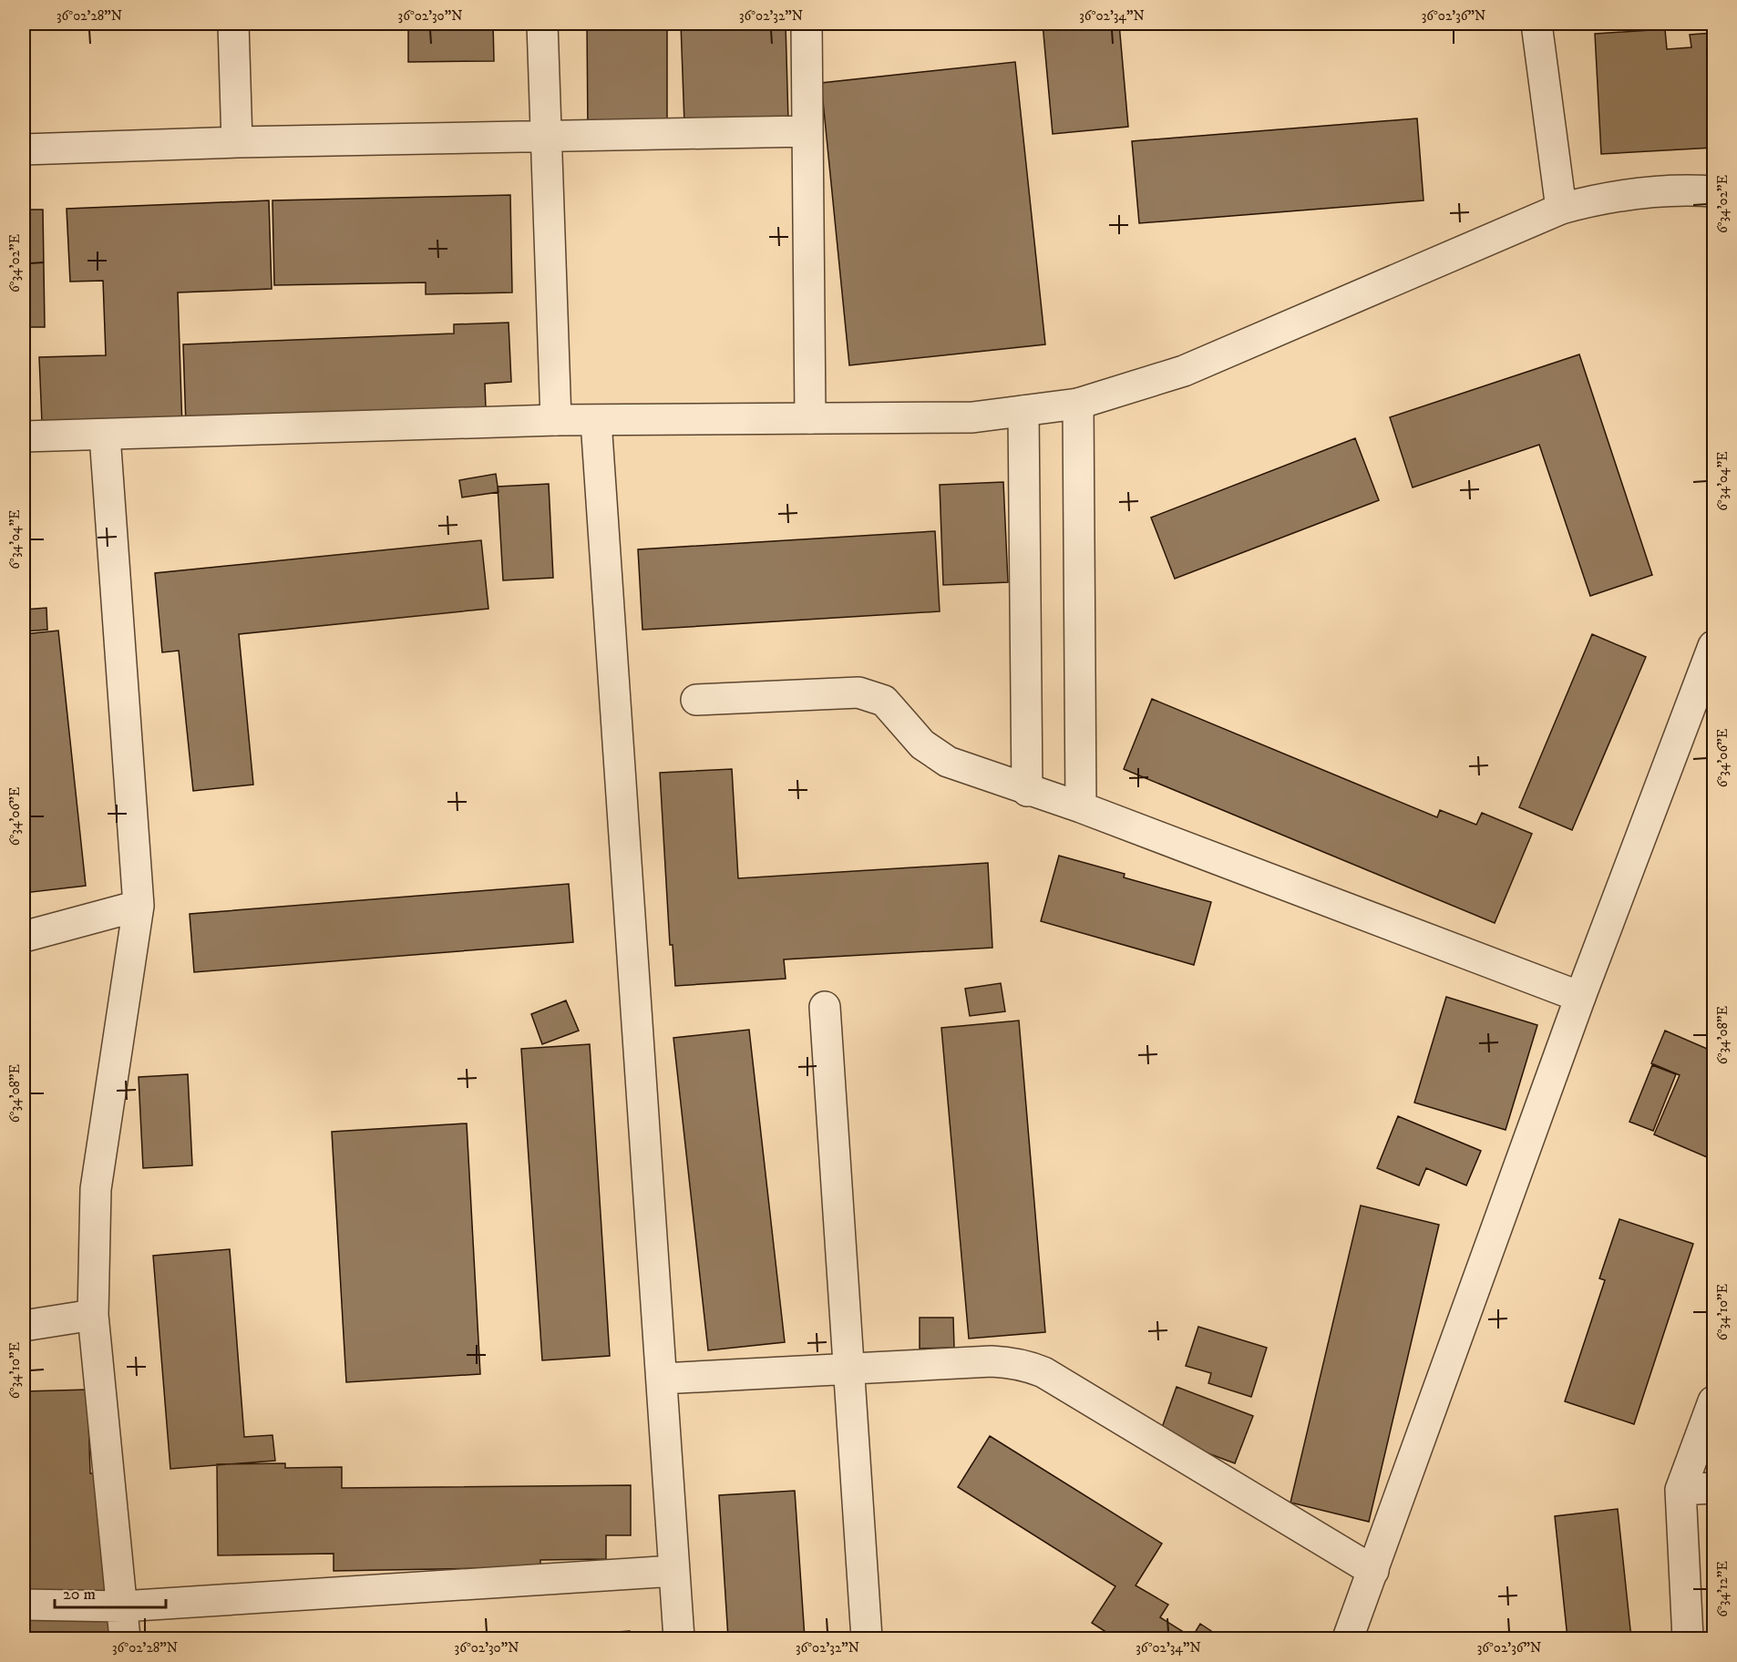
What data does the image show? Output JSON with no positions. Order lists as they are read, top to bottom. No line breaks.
{"scale_bar":"20 m","coordinates":["36°02'28\"N","36°02'30\"N","36°02'32\"N","36°02'34\"N","36°02'36\"N","6°34'02\"E","6°34'04\"E","6°34'06\"E","6°34'08\"E","6°34'10\"E","6°34'12\"E"]}
